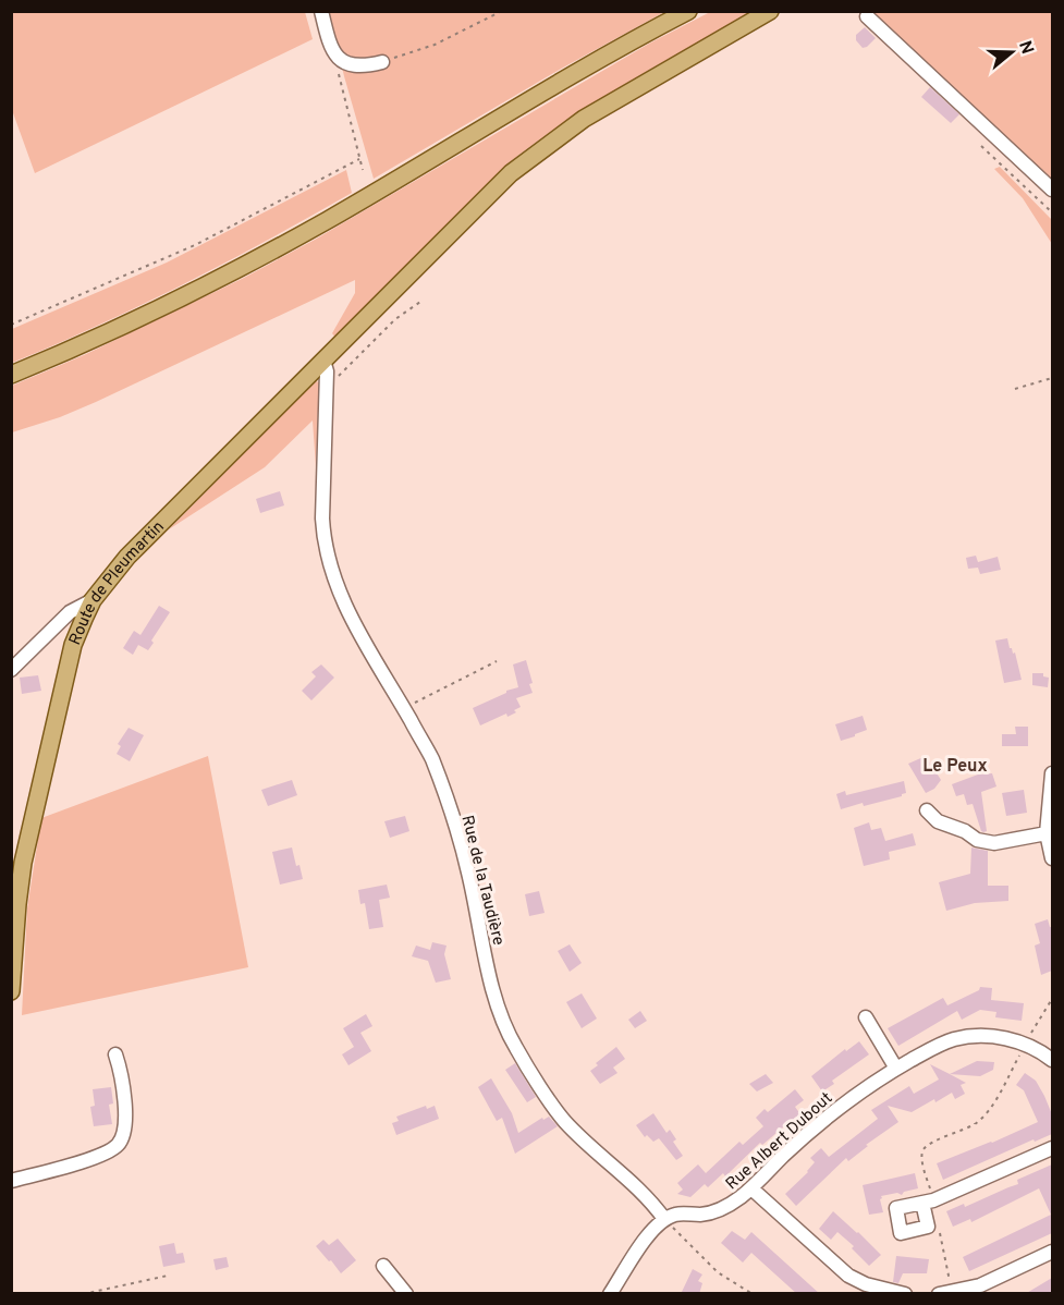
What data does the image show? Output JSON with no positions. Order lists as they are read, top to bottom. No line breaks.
{"streets":{"main road":["Route de Pleumartin"],"street":["Rue de la Taudière","Rue Albert Dubout"]},"crossings":[["Route de Pleumartin","Rue de la Taudière"],["Rue de la Taudière","Rue Albert Dubout"]],"districts":["Le Peux"],"north":"right"}
